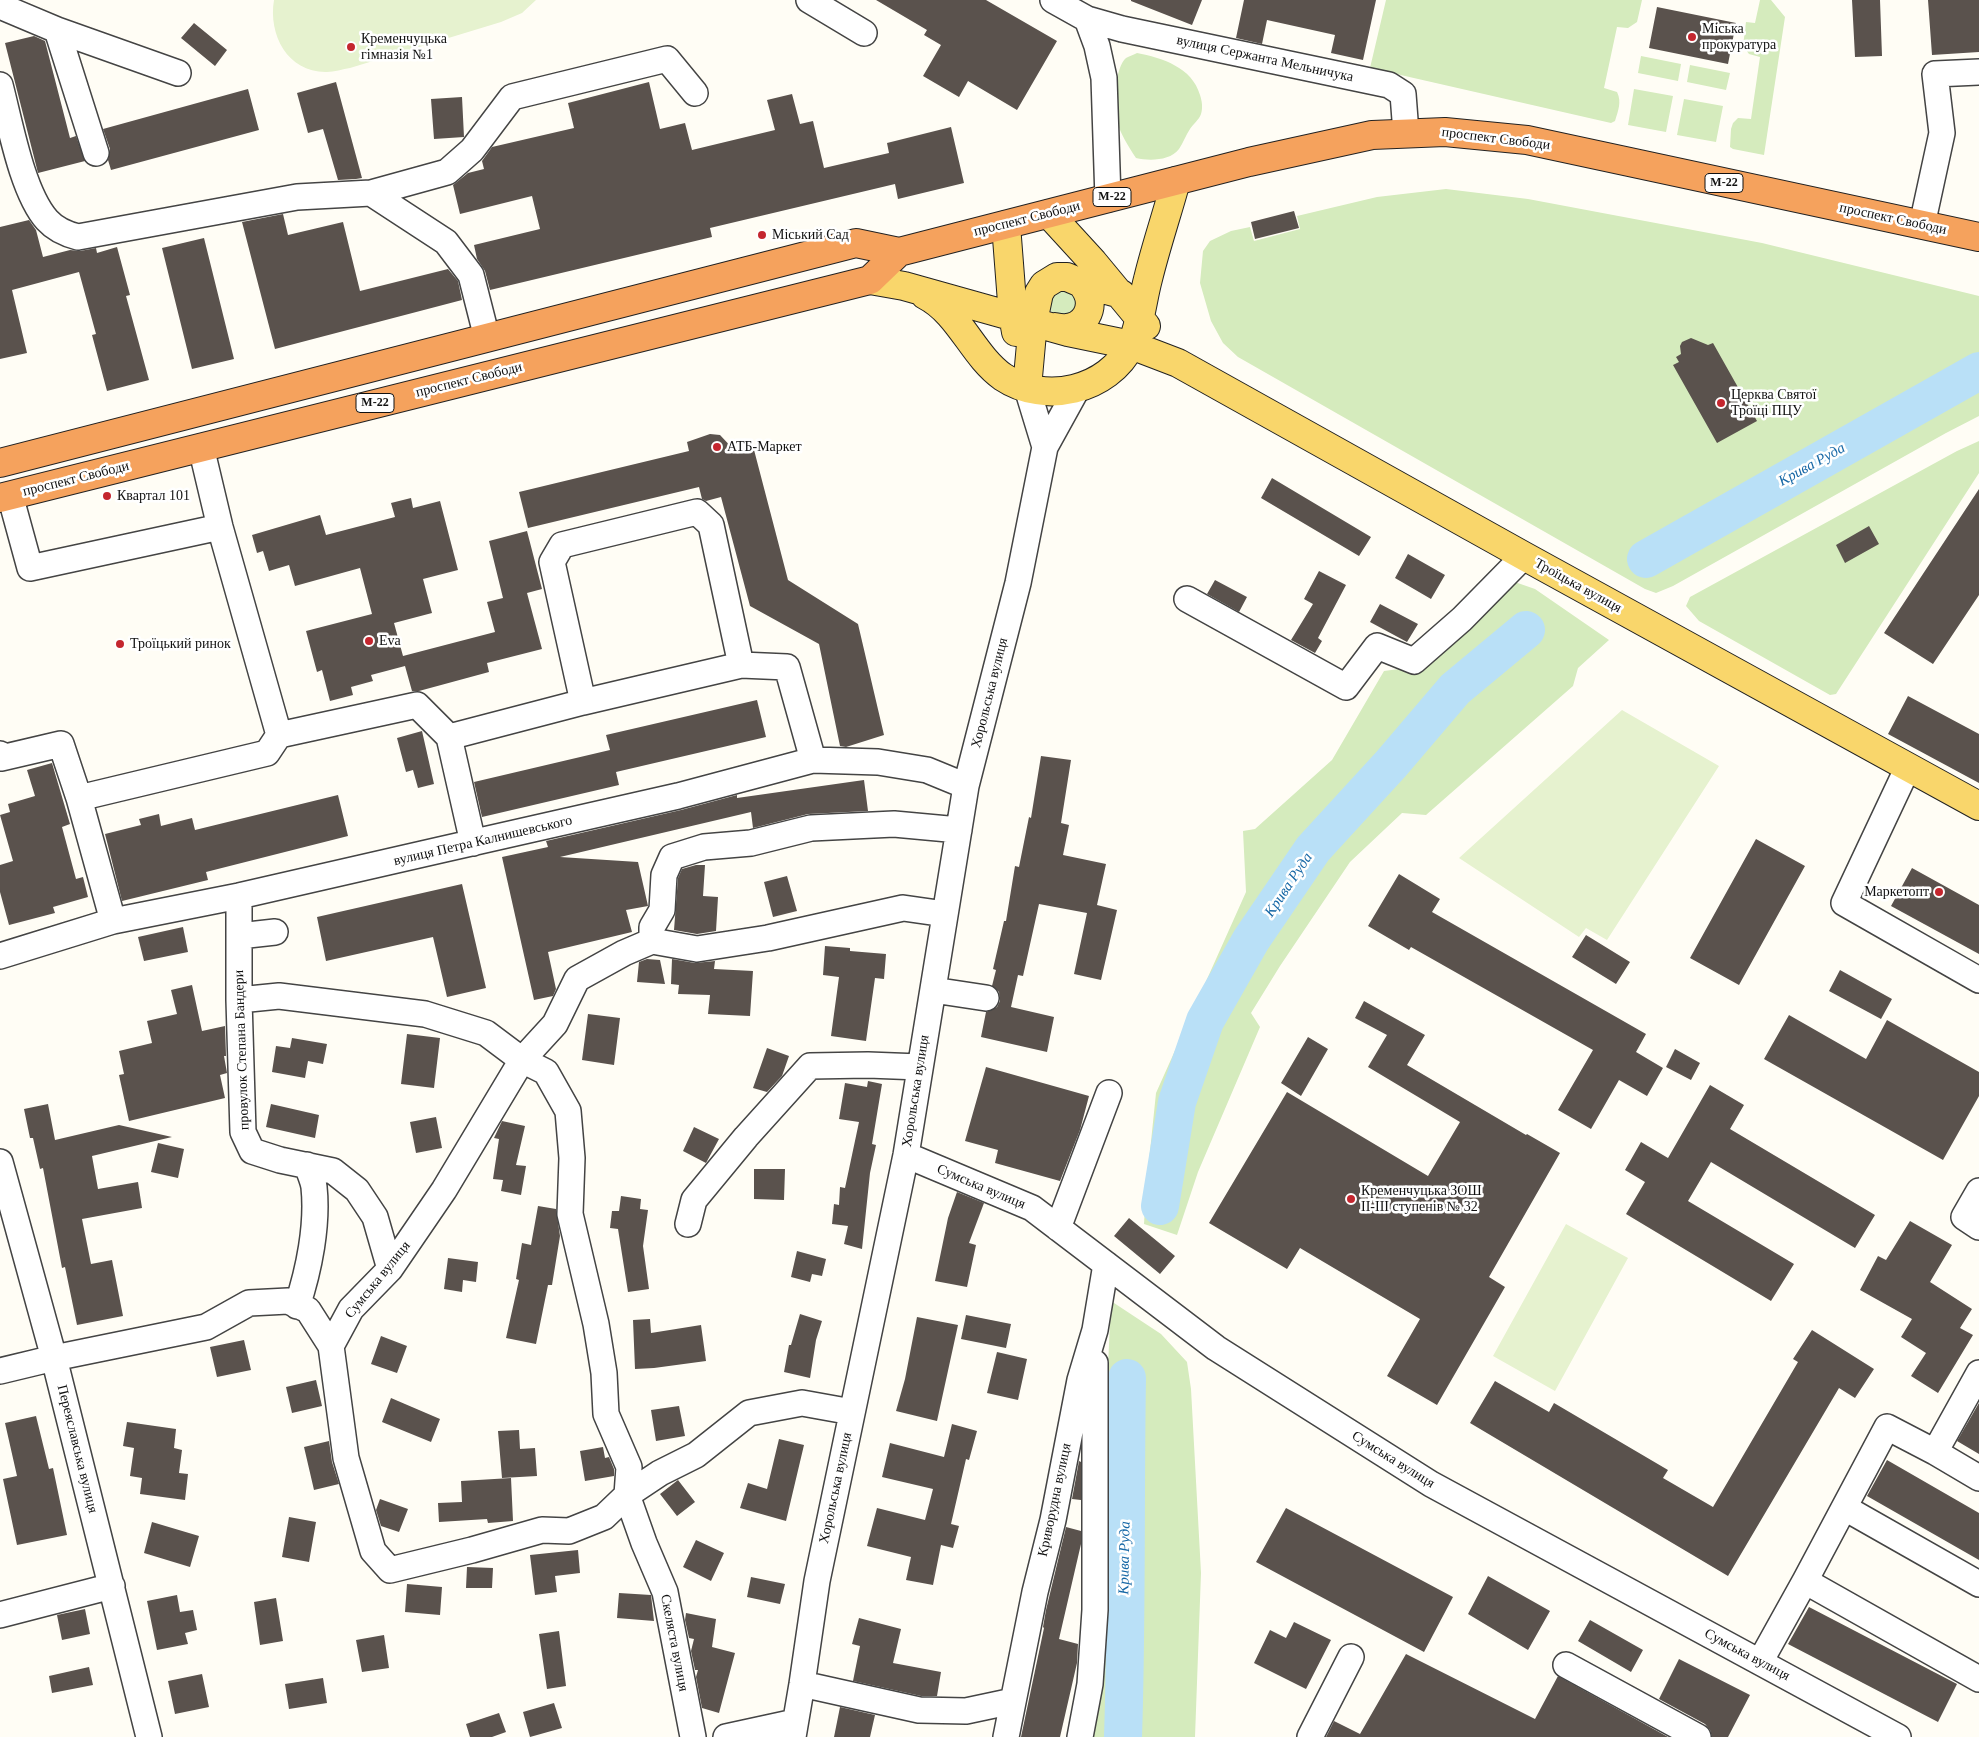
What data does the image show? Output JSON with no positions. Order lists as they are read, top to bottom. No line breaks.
{"streets":{"highway":["проспект Свободи","М-22"],"main road":["Троїцька вулиця"],"street":["вулиця Сержанта Мельничука","Хорольська вулиця","вулиця Петра Калнишевського","провулок Степана Бандери","Сумська вулиця","Переяславська вулиця","Криворудна вулиця","Скеляста вулиця"]},"crossings":[["вулиця Сержанта Мельничука","проспект Свободи"],["Хорольська вулиця","вулиця Петра Калнишевського"],["Хорольська вулиця","Сумська вулиця"],["вулиця Петра Калнишевського","провулок Степана Бандери"],["провулок Степана Бандери","Сумська вулиця"],["Сумська вулиця","Криворудна вулиця"]],"water":["Крива Руда"],"places":["Міська прокуратура","Кременчуцька гімназія №1","Міський Сад","Церква Святої Троїці ПЦУ","АТБ-Маркет","Квартал 101","Eva","Троїцький ринок","Маркетопт","Кременчуцька ЗОШ ІІ-ІІІ ступенів № 32"]}
